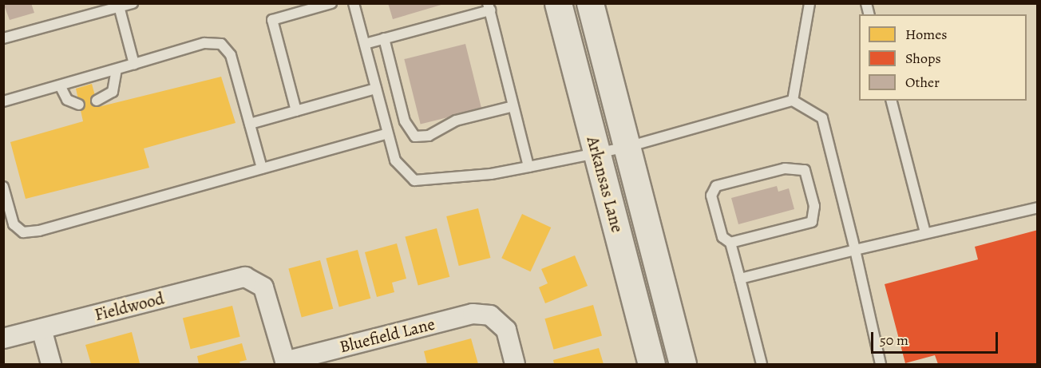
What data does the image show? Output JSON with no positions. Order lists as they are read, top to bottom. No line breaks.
{"streets":{"main road":["Arkansas Lane"],"street":["Fieldwood","Bluefield Lane"]},"crossings":[["Fieldwood","Bluefield Lane"]],"legend":["Homes","Shops","Other"],"scale_bar":"50 m"}
